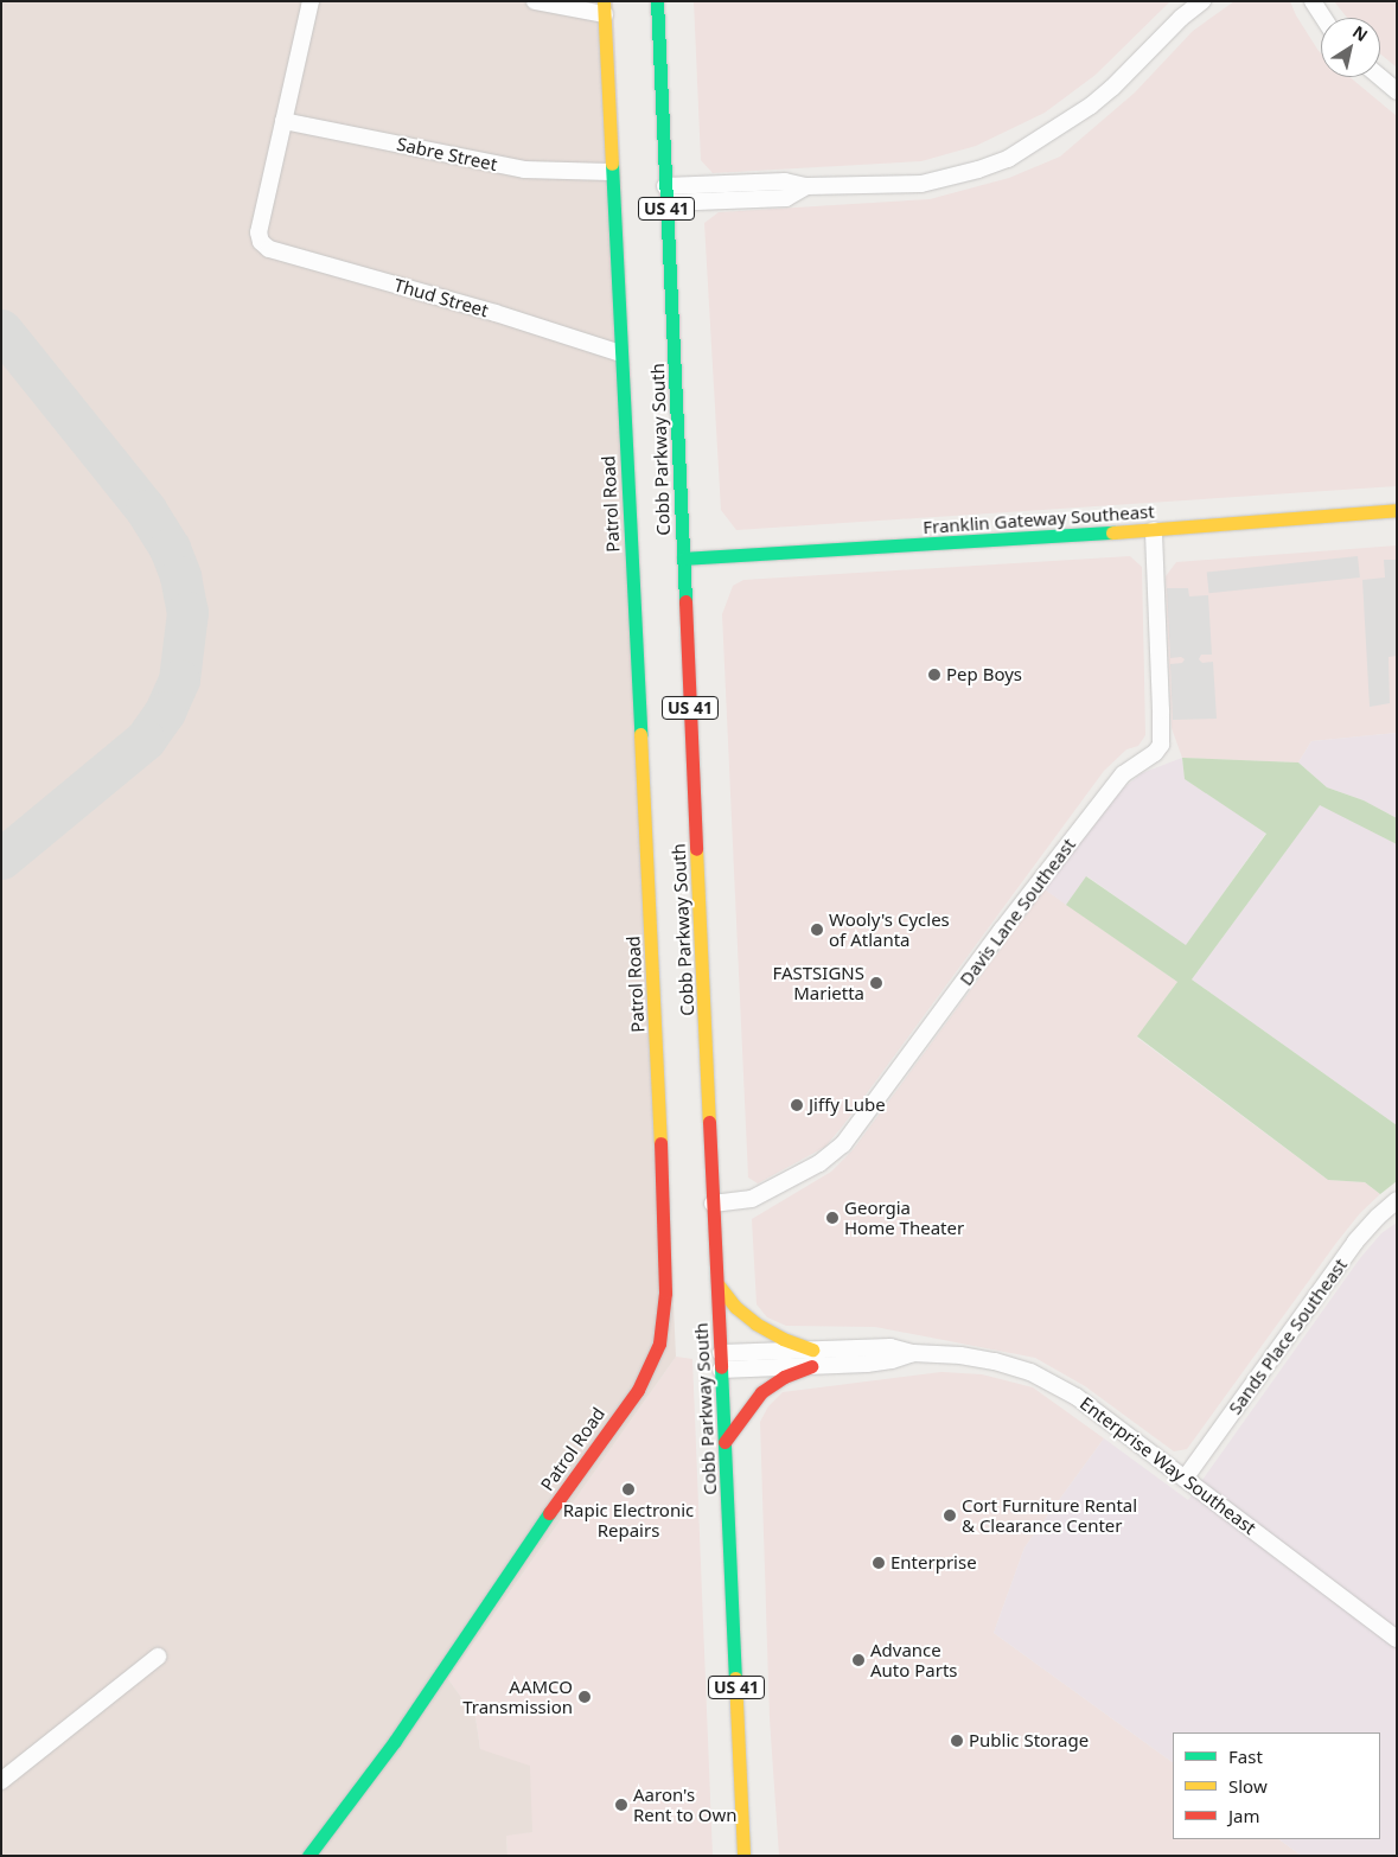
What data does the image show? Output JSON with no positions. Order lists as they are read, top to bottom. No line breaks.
{"streets":{"street":["Sabre Street","US 41","Thud Street","Cobb Parkway South","Patrol Road","Franklin Gateway Southeast","Davis Lane Southeast","Sands Place Southeast","Enterprise Way Southeast"]},"crossings":[["Sabre Street","Thud Street"],["Sabre Street","Patrol Road"],["Thud Street","Patrol Road"],["Cobb Parkway South","Franklin Gateway Southeast"],["Cobb Parkway South","Davis Lane Southeast"],["Cobb Parkway South","Enterprise Way Southeast"],["Franklin Gateway Southeast","Davis Lane Southeast"],["Sands Place Southeast","Enterprise Way Southeast"]],"places":["Pep Boys","Wooly's Cycles of Atlanta","FASTSIGNS Marietta","Jiffy Lube","Georgia Home Theater","Rapic Electronic Repairs","Cort Furniture Rental & Clearance Center","Enterprise","Advance Auto Parts","AAMCO Transmission","Public Storage","Aaron's Rent to Own"],"legend":["Fast","Slow","Jam"],"north":"top right"}
